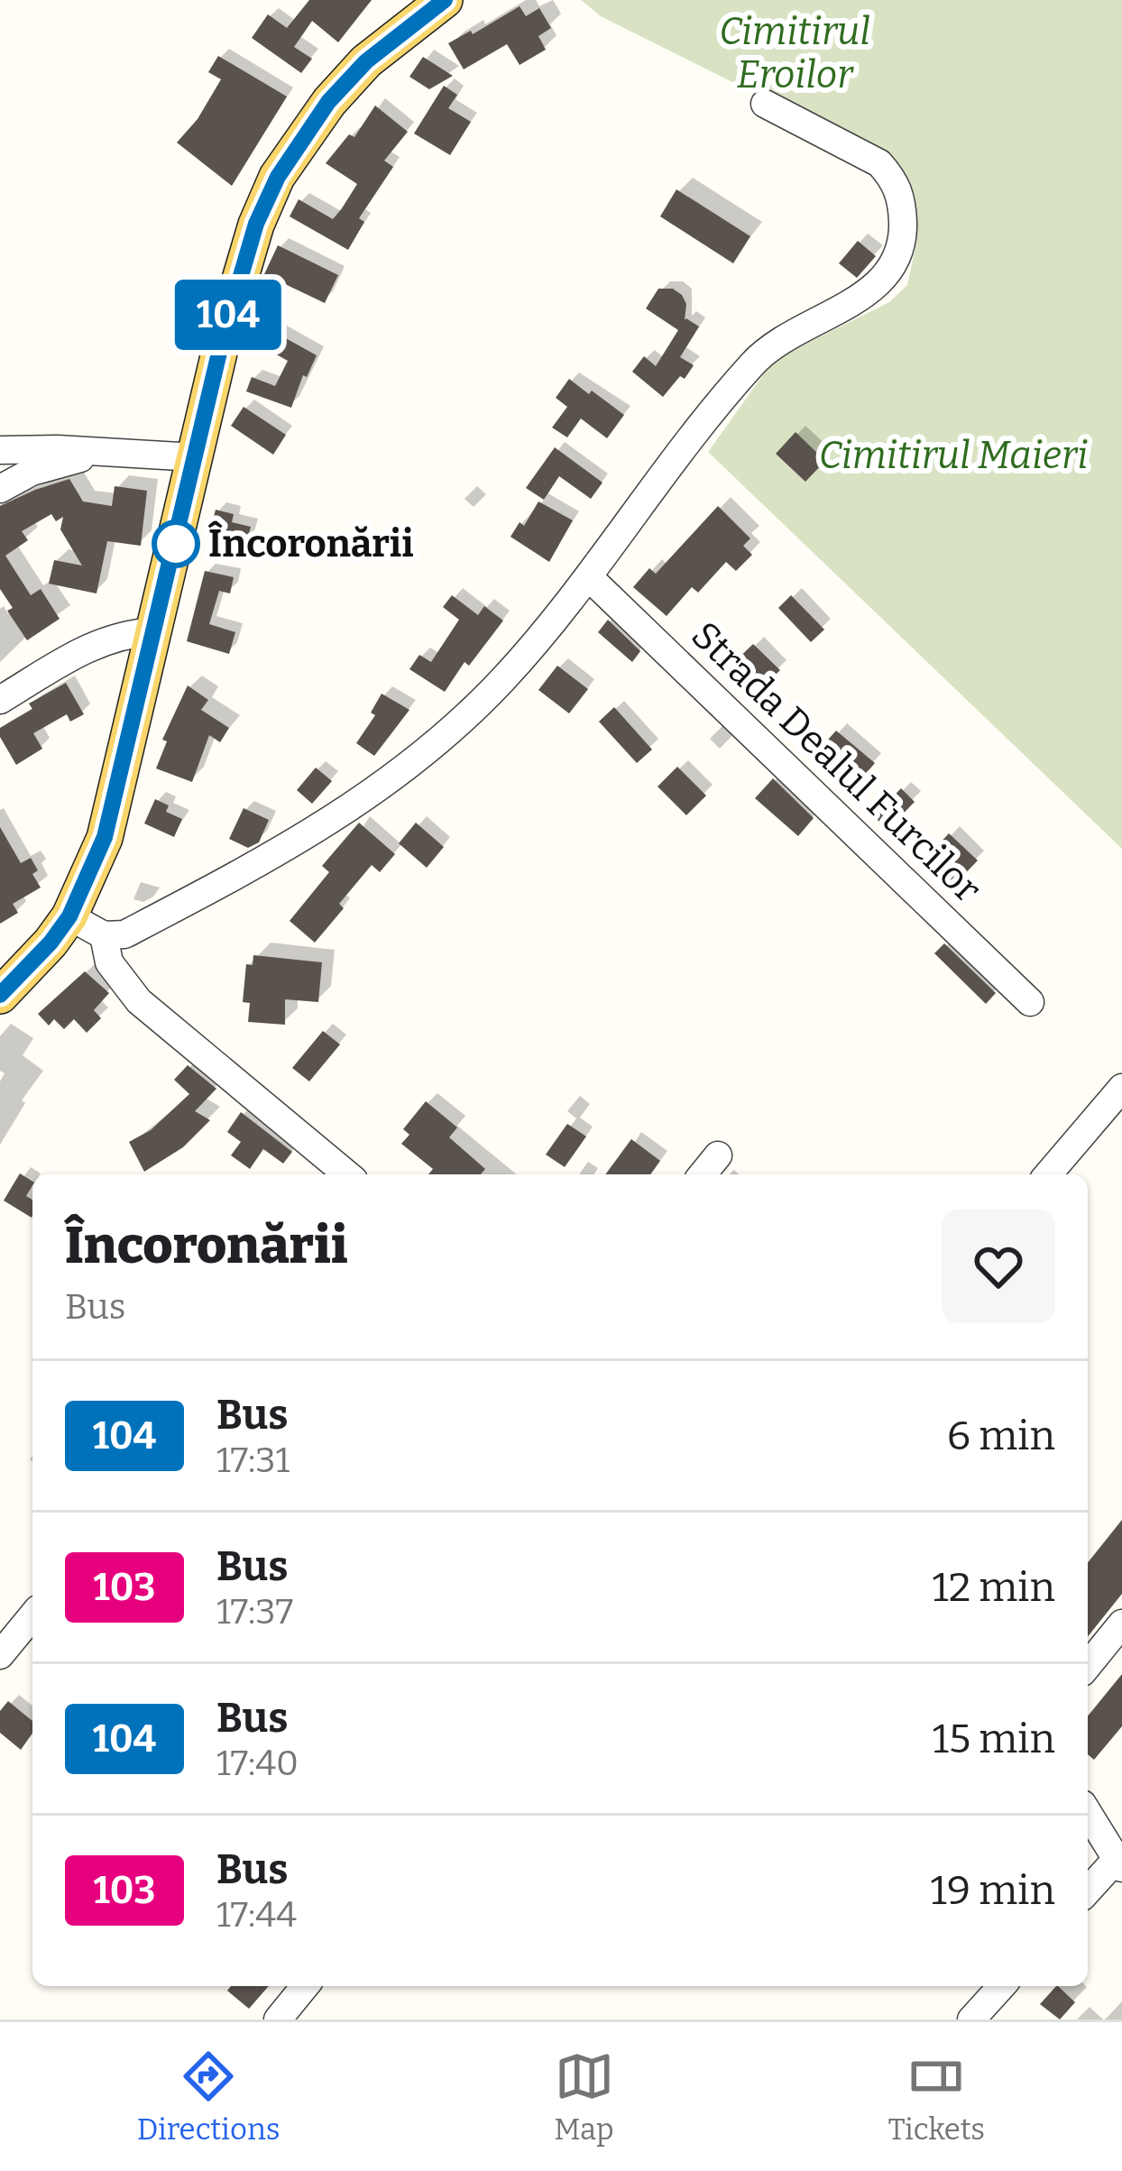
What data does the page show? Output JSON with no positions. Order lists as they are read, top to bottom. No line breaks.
{"streets":{"street":["Strada Dealul Furcilor"]},"parks":["Cimitirul Eroilor","Cimitirul Maieri"],"places":["Încoronării"],"lines":["bus line 104"],"page":{"on_map":"104","heading":["Încoronării","Bus"],"list":[{"mark":"104","name":"Bus","note":"17:31","value":"6 min"},{"mark":"103","name":"Bus","note":"17:37","value":"12 min"},{"mark":"104","name":"Bus","note":"17:40","value":"15 min"},{"mark":"103","name":"Bus","note":"17:44","value":"19 min"}],"tabs":["Directions","Map","Tickets"]}}
